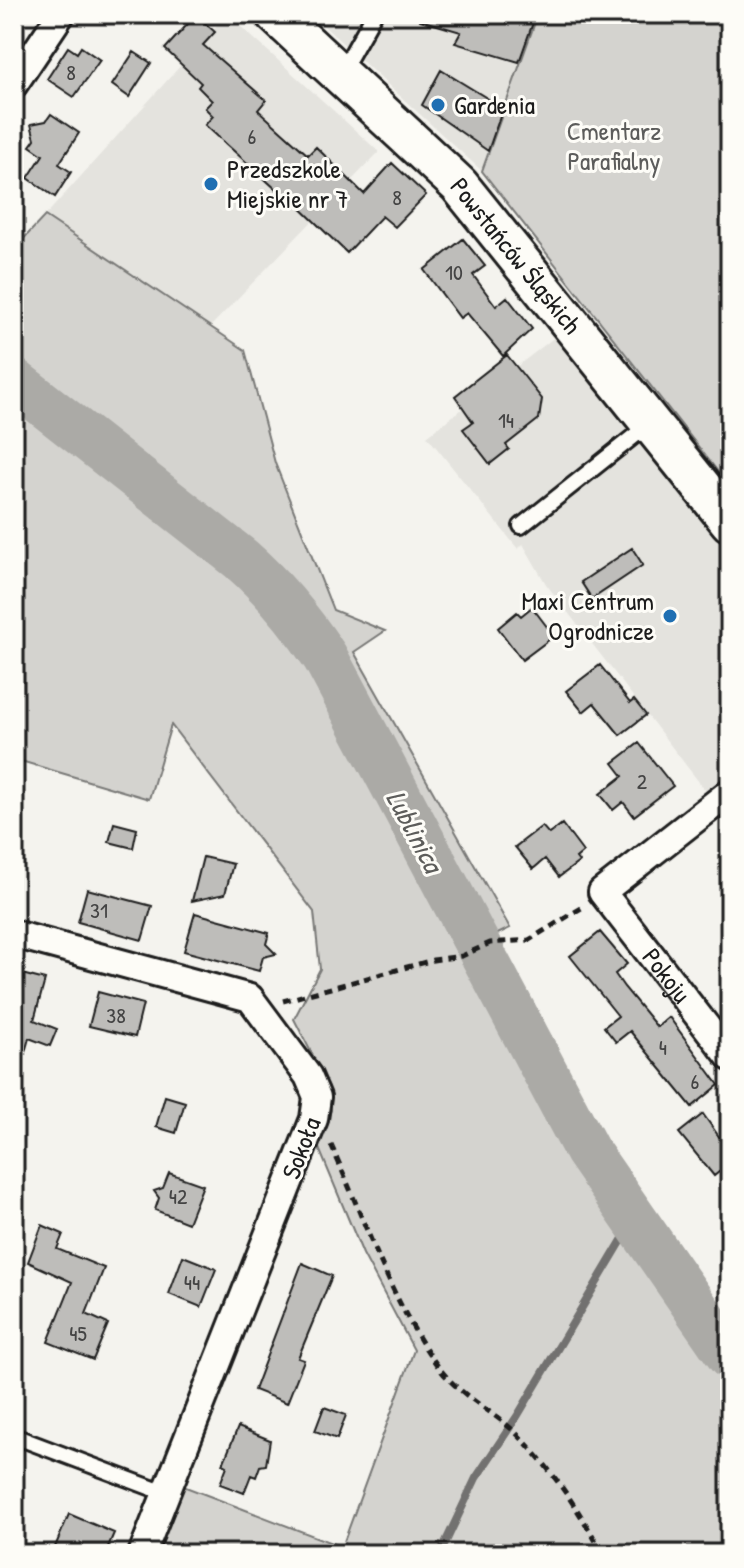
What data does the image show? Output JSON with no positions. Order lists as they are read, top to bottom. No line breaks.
{"streets":{"main road":["Powstańców Śląskich"],"street":["Pokoju","Sokoła"]},"water":["Lublinica"],"parks":["Cmentarz Parafialny"],"places":["Gardenia","Przedszkole Miejskie nr 7","Maxi Centrum Ogrodnicze"],"house_numbers":["8","6","8","10","14","2","31","38","4","6","42","44","45"]}
